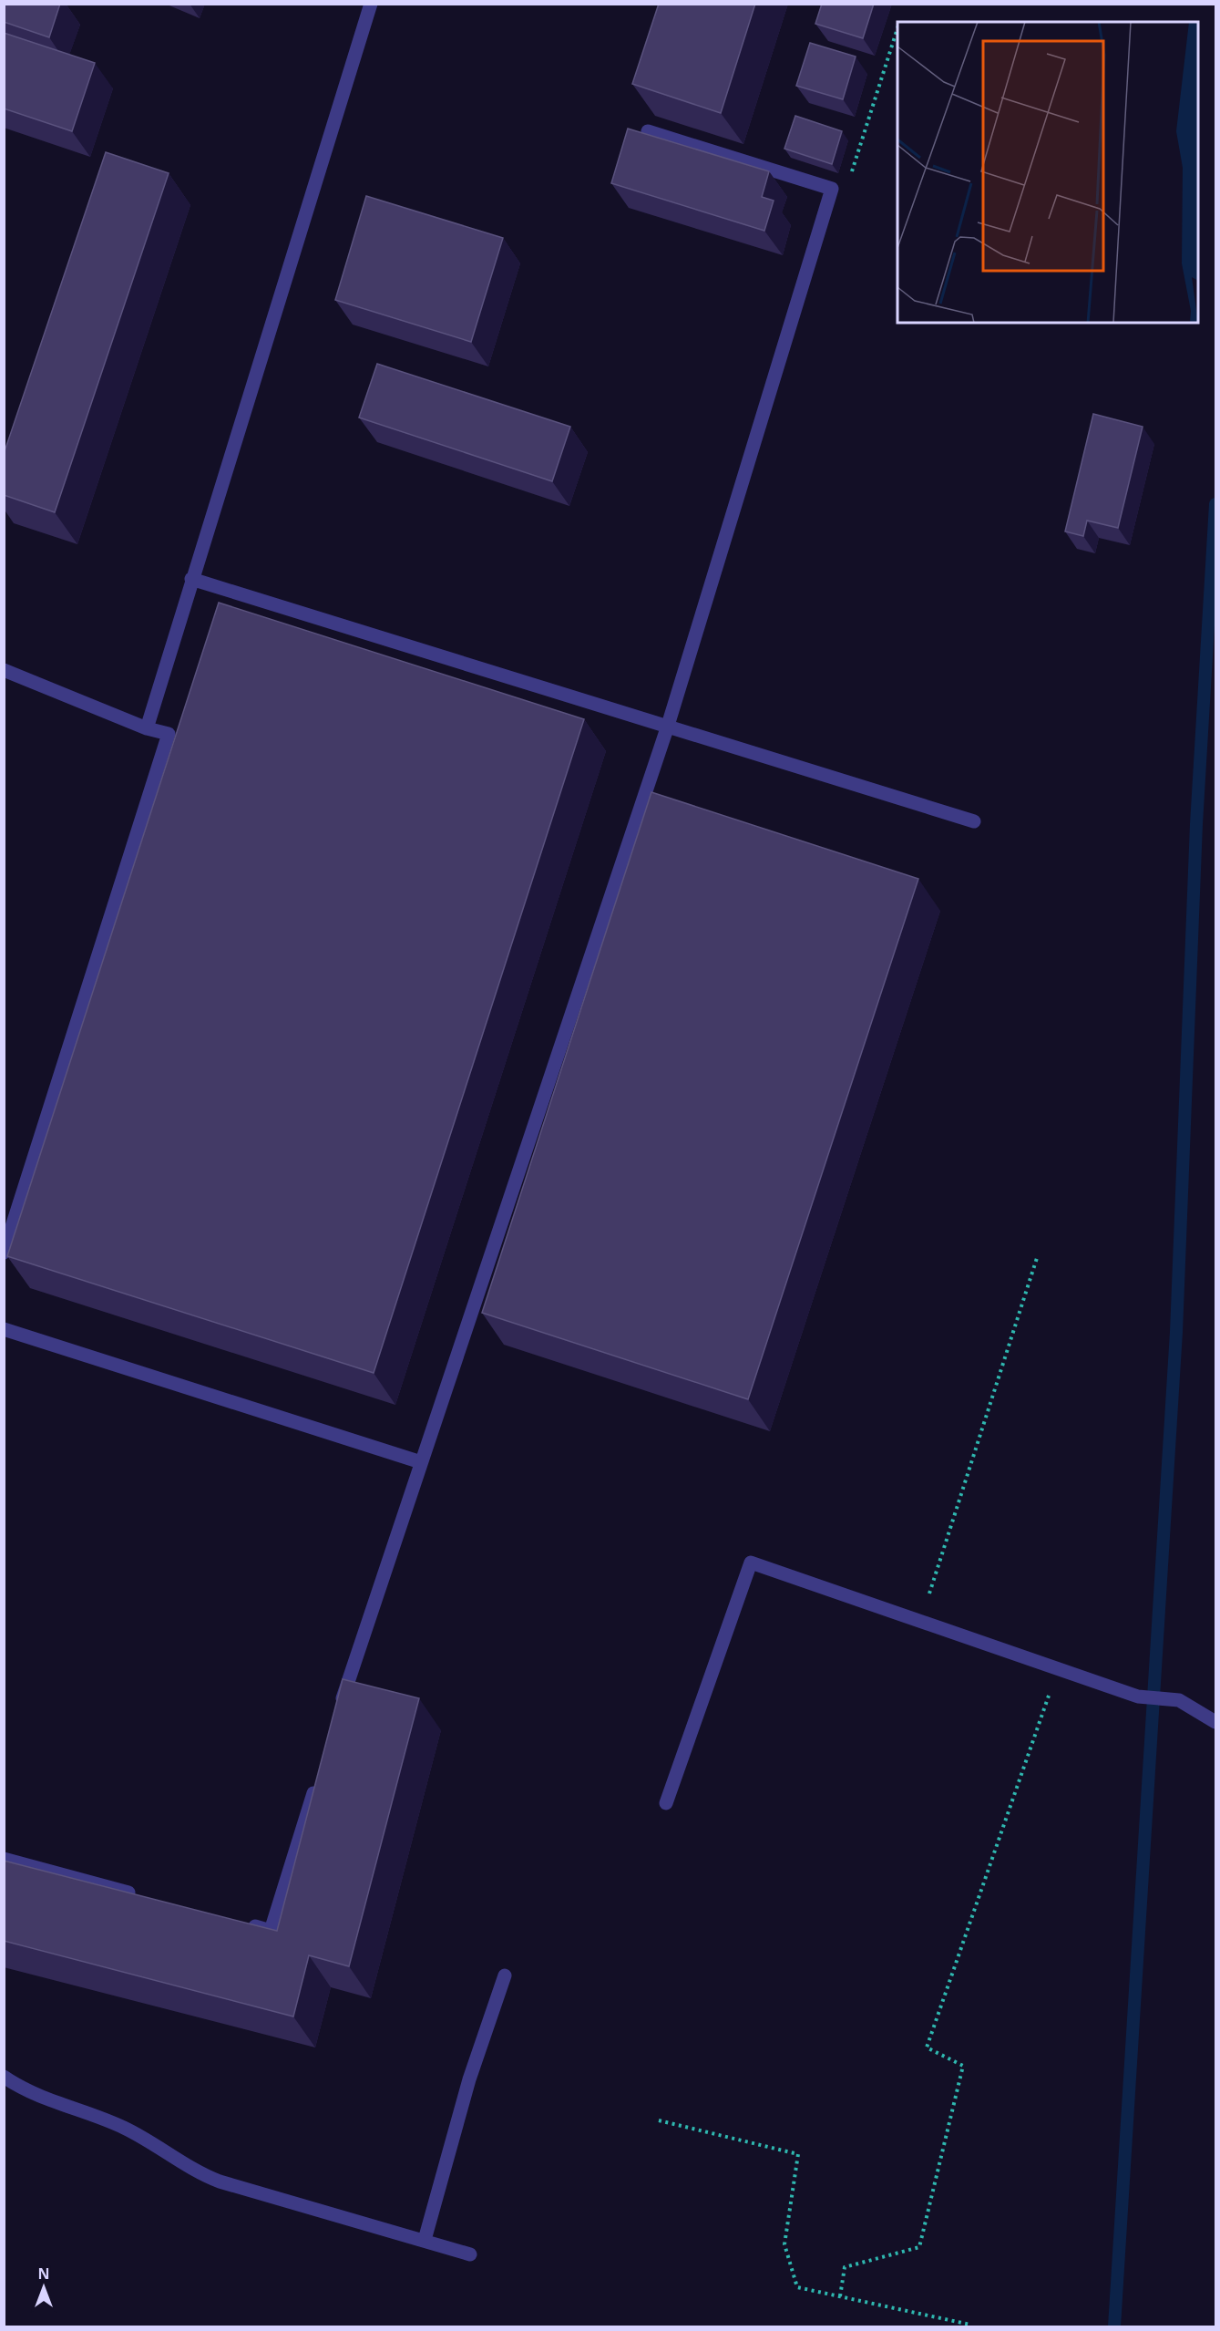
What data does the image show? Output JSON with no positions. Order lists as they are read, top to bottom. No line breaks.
{"north":"top"}
